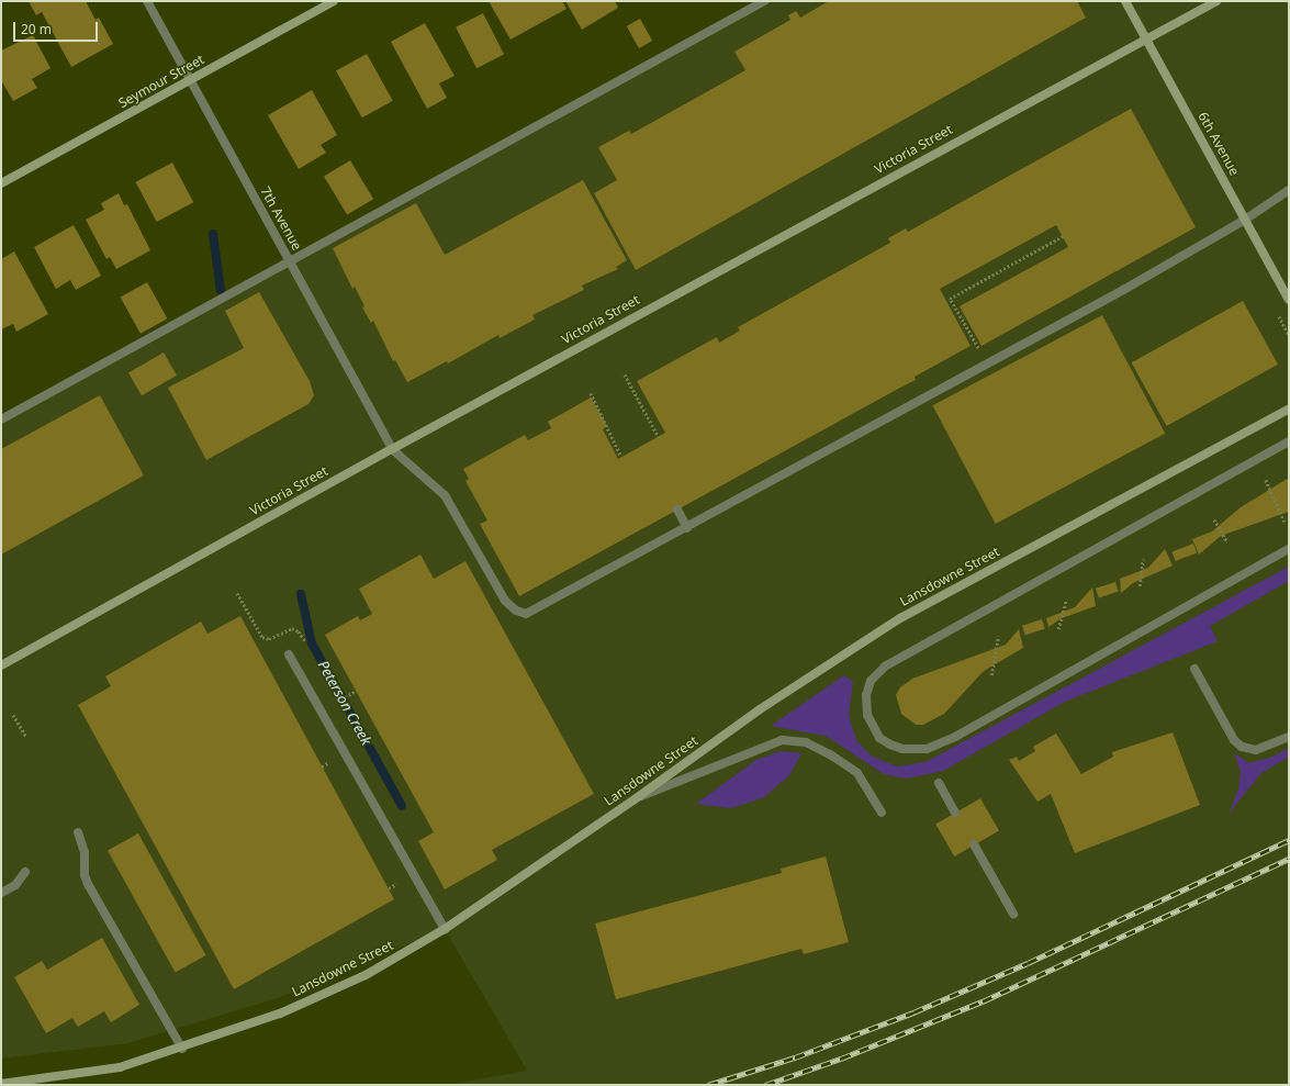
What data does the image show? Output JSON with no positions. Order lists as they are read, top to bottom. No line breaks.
{"streets":{"main road":["Seymour Street","6th Avenue","Victoria Street","Lansdowne Street"],"street":["7th Avenue"]},"crossings":[["Seymour Street","7th Avenue"],["6th Avenue","Victoria Street"],["Victoria Street","7th Avenue"]],"water":["Peterson Creek"],"scale_bar":"20 m"}
